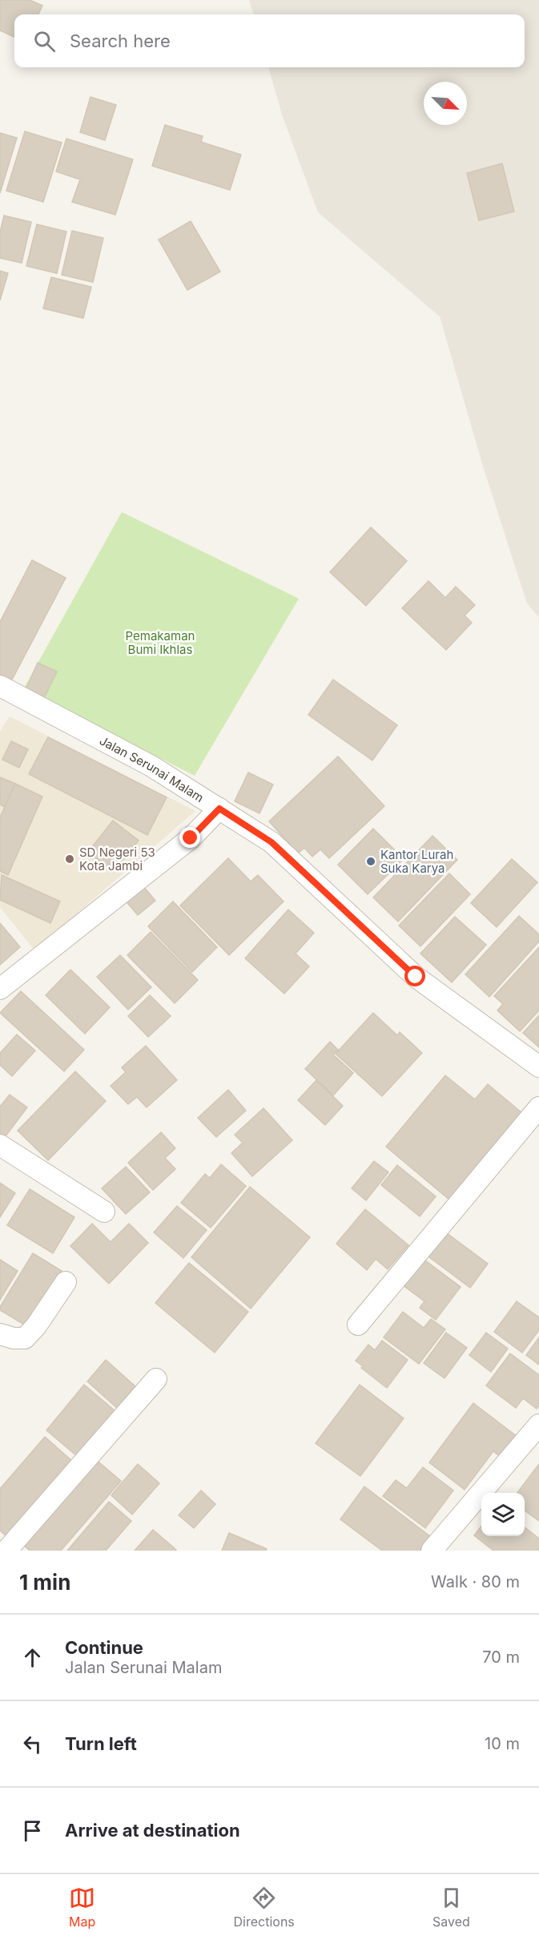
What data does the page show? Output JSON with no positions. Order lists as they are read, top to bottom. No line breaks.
{"streets":{"street":["Jalan Serunai Malam"]},"parks":["Pemakaman Bumi Ikhlas"],"places":["SD Negeri 53 Kota Jambi","Kantor Lurah Suka Karya"],"north":"bottom right","page":{"search":"Search here","heading":["1 min","Walk · 80 m"],"list":[["Continue","Jalan Serunai Malam","70 m"],["Turn left","10 m"],"Arrive at destination"],"nav":["Map","Directions","Saved"]}}
